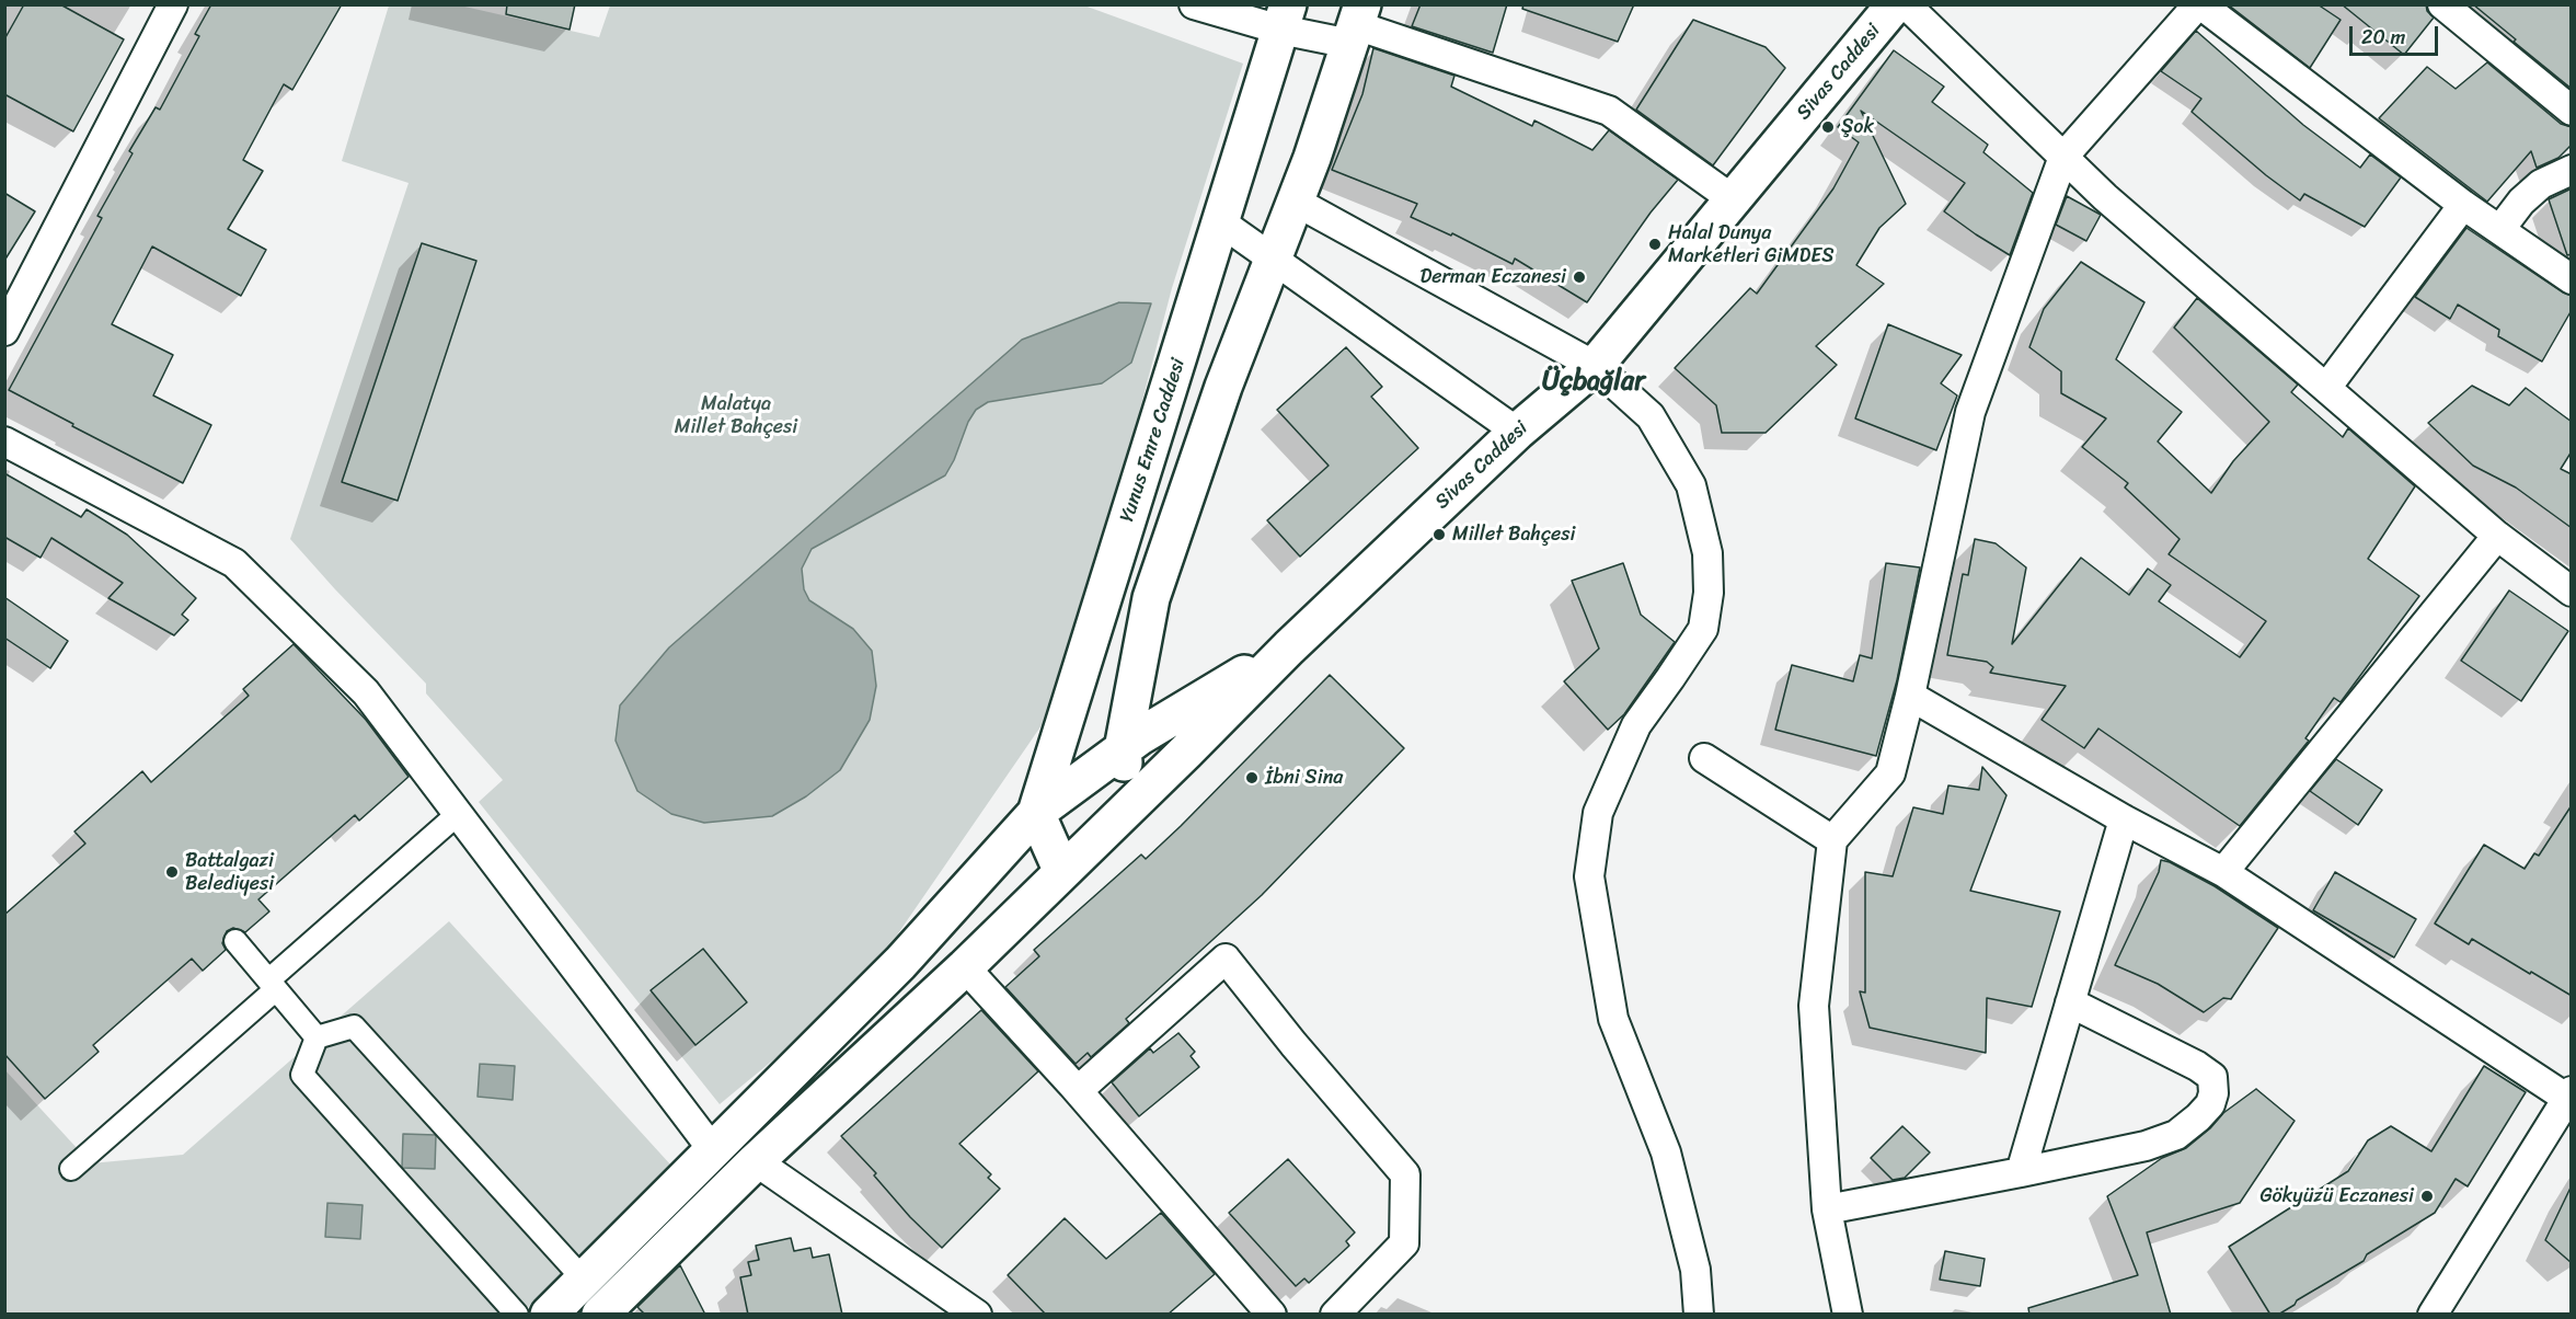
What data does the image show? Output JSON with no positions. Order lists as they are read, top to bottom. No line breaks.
{"streets":{"main road":["Sivas Caddesi","Yunus Emre Caddesi"]},"districts":["Üçbağlar"],"parks":["Malatya Millet Bahçesi"],"places":["Şok","Halal Dunya Marketleri GiMDES","Derman Eczanesi","Millet Bahçesi","İbni Sina","Battalgazi Belediyesi","Gökyüzü Eczanesi"],"scale_bar":"20 m"}
